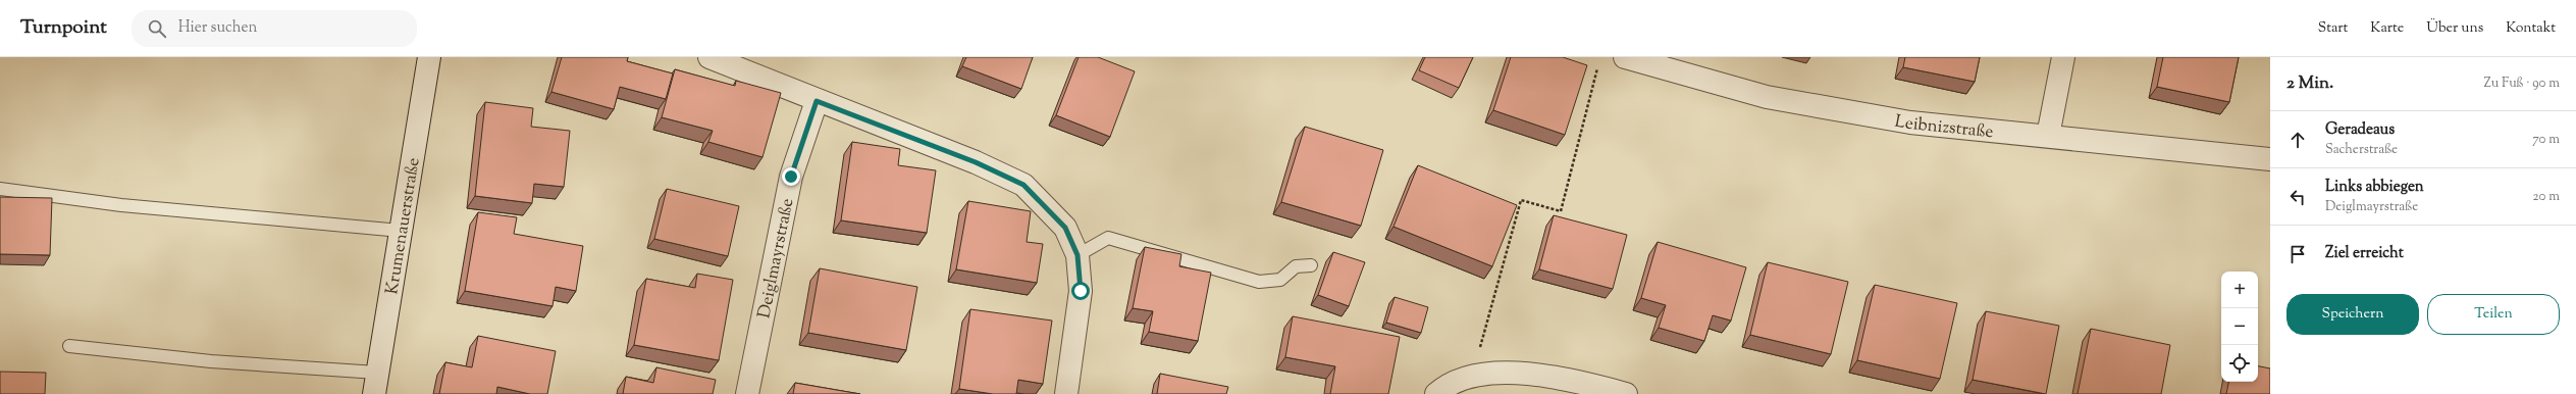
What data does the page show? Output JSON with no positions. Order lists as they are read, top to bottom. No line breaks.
{"streets":{"street":["Leibnizstraße","Krumenauerstraße","Deiglmayrstraße"]},"page":{"header":"Turnpoint","search":"Hier suchen","nav":["Start","Karte","Über uns","Kontakt"],"heading":["2 Min.","Zu Fuß · 90 m"],"list":[["Geradeaus","Sacherstraße","70 m"],["Links abbiegen","Deiglmayrstraße","20 m"],"Ziel erreicht"],"map_buttons":["+","−"],"buttons":["Speichern","Teilen"]}}
